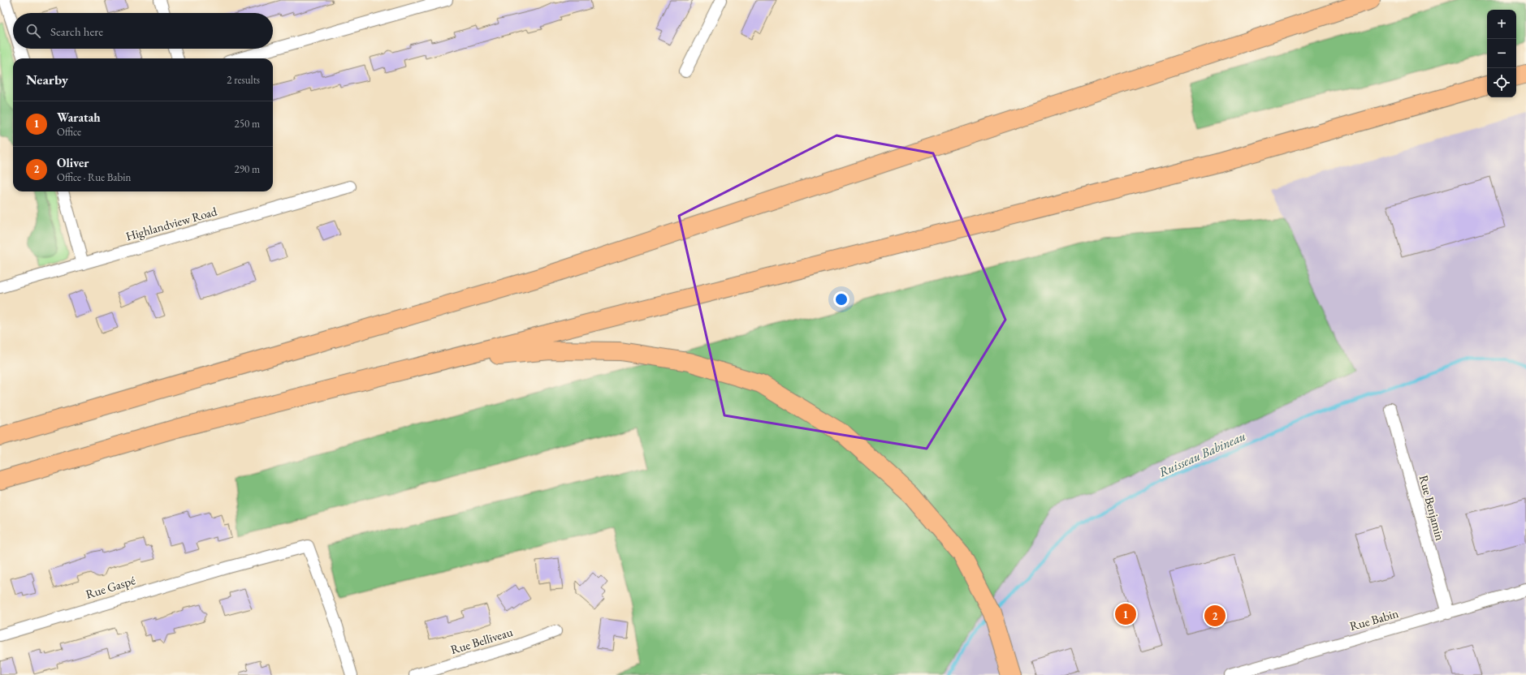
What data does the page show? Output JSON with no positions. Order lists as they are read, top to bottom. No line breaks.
{"streets":{"street":["Highlandview Road","Rue Benjamin","Rue Gaspé","Rue Babin","Rue Belliveau"]},"crossings":[["Rue Benjamin","Rue Babin"]],"water":["Ruisseau Babineau"],"page":{"map_buttons":["+","−"],"search":"Search here","heading":["Nearby","2 results"],"list":[{"mark":"1","name":"Waratah","note":"Office","value":"250 m"},{"mark":"2","name":"Oliver","note":"Office · Rue Babin","value":"290 m"}],"pins":["1","2"]}}
